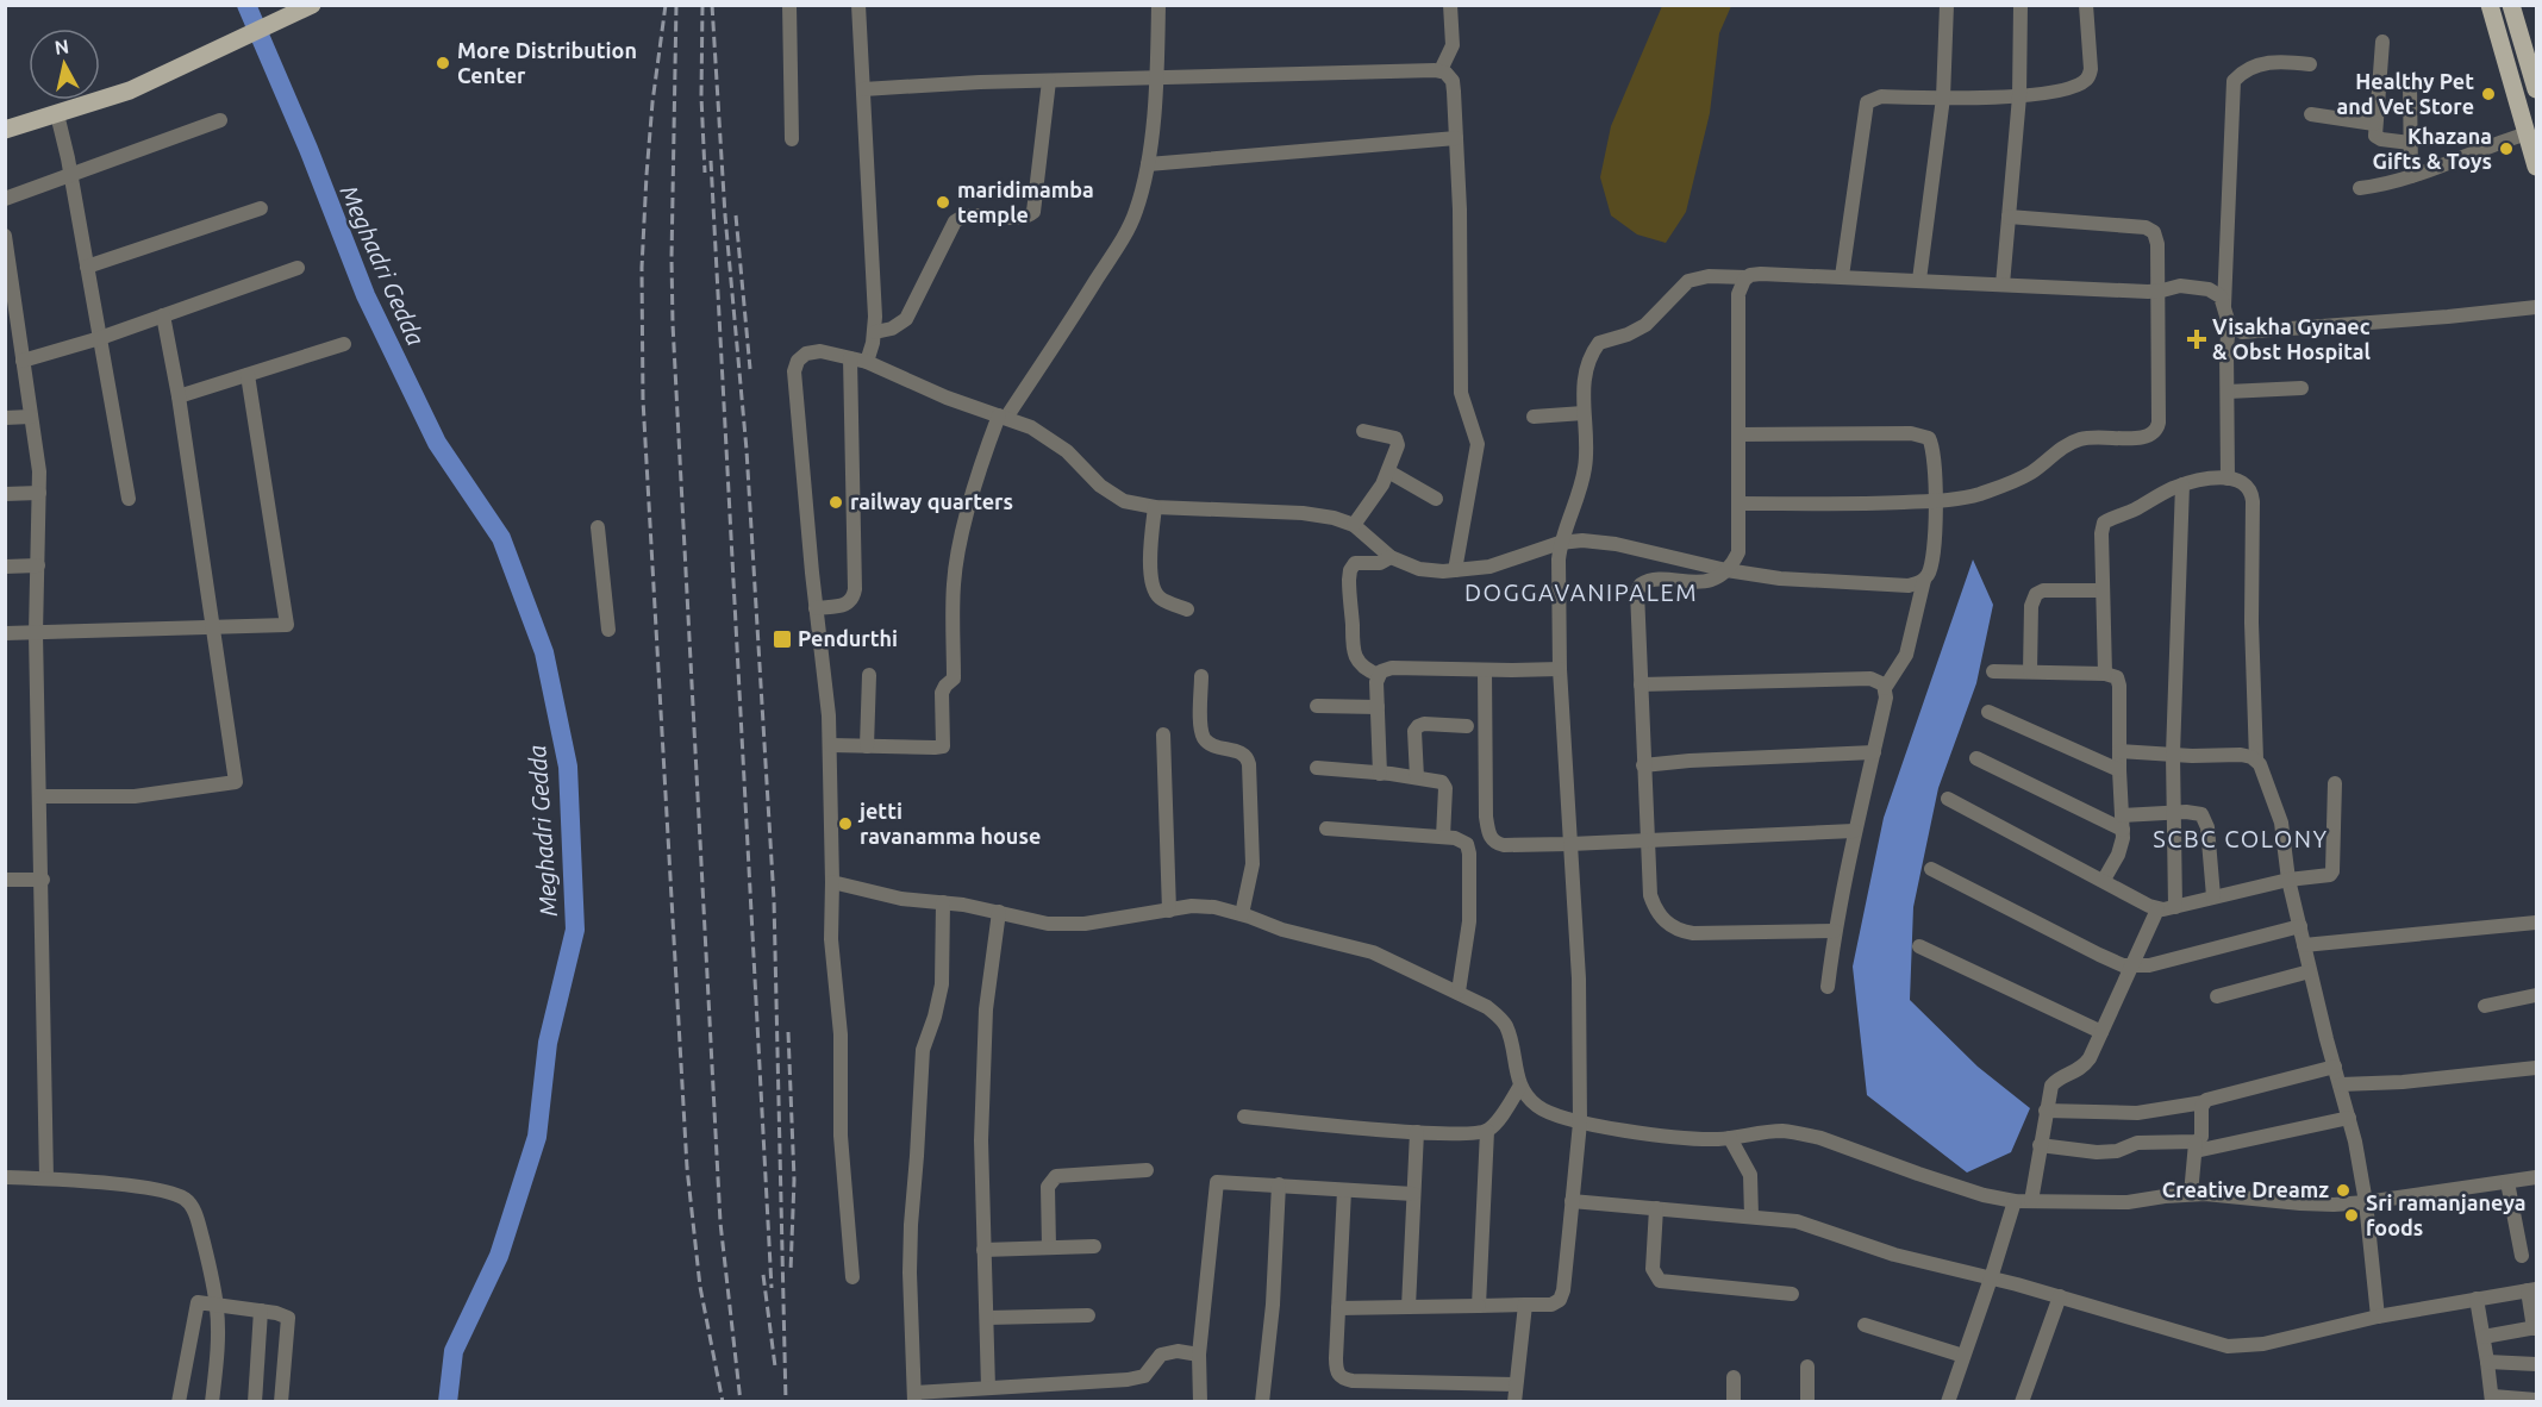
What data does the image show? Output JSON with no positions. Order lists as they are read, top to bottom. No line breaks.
{"districts":["DOGGAVANIPALEM","SCBC COLONY"],"water":["Meghadri Gedda"],"places":{"other":["More Distribution Center","Healthy Pet and Vet Store","Khazana Gifts & Toys","maridimamba temple","railway quarters","jetti ravanamma house","Creative Dreamz","Sri ramanjaneya foods"],"health":["Visakha Gynaec & Obst Hospital"],"transit":["Pendurthi"]},"north":"top"}
